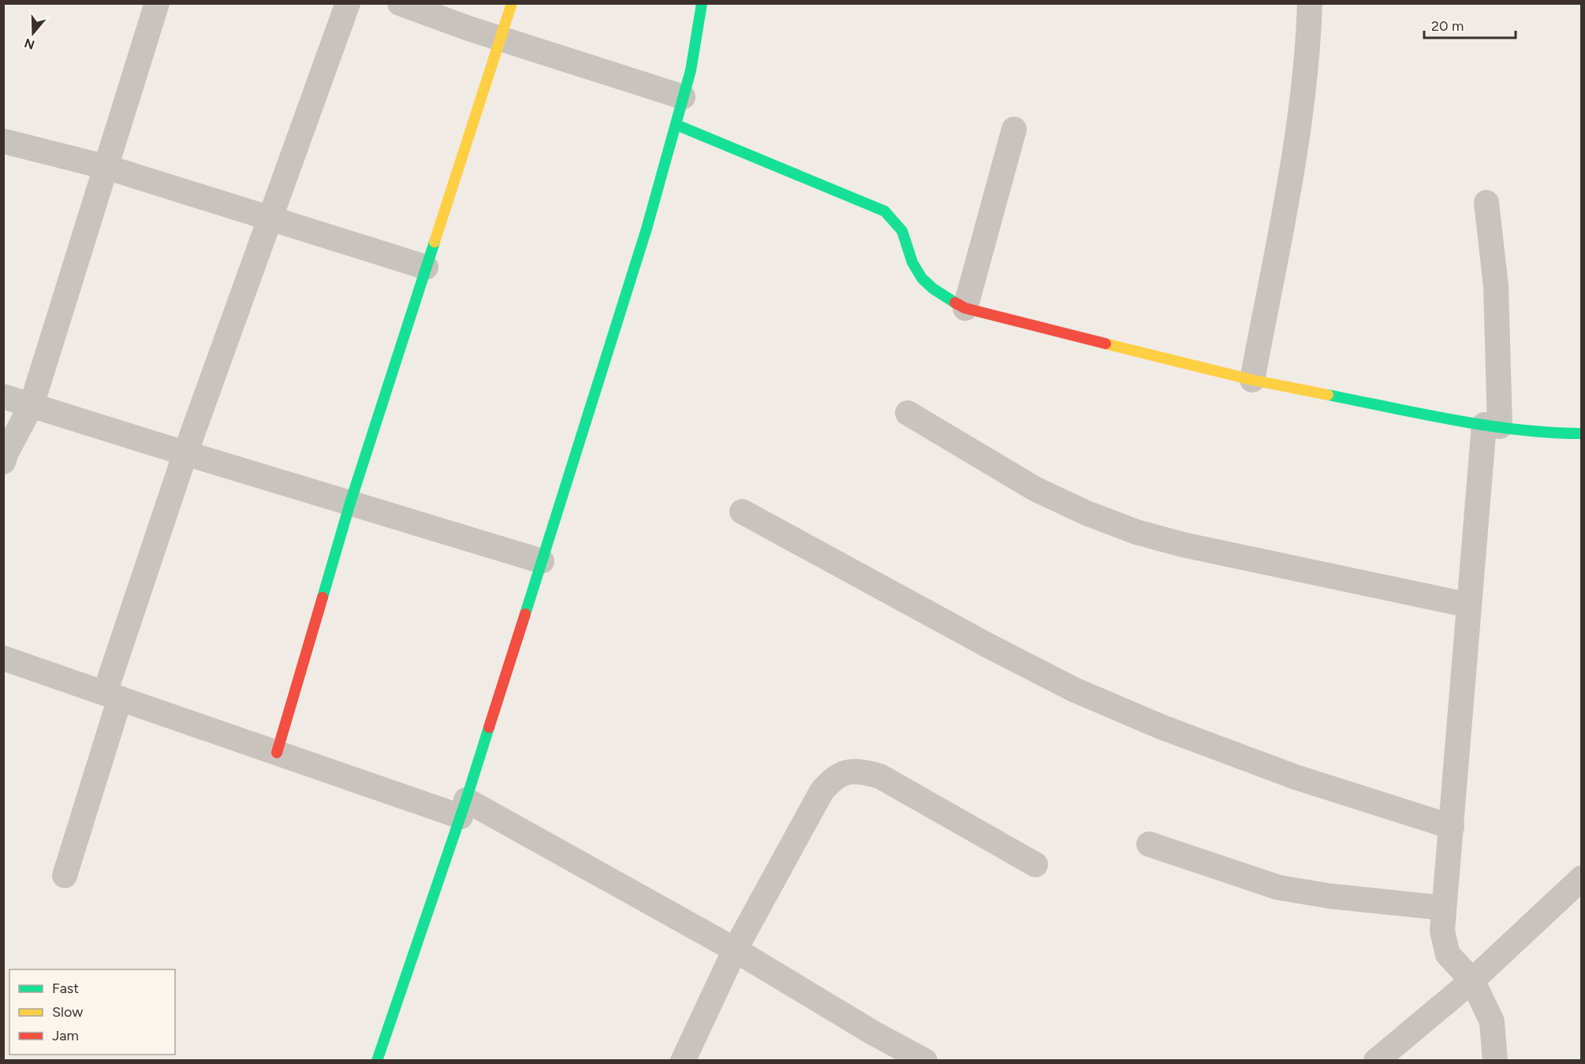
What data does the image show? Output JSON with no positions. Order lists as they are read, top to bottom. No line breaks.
{"legend":["Fast","Slow","Jam"],"scale_bar":"20 m","north":"bottom"}
